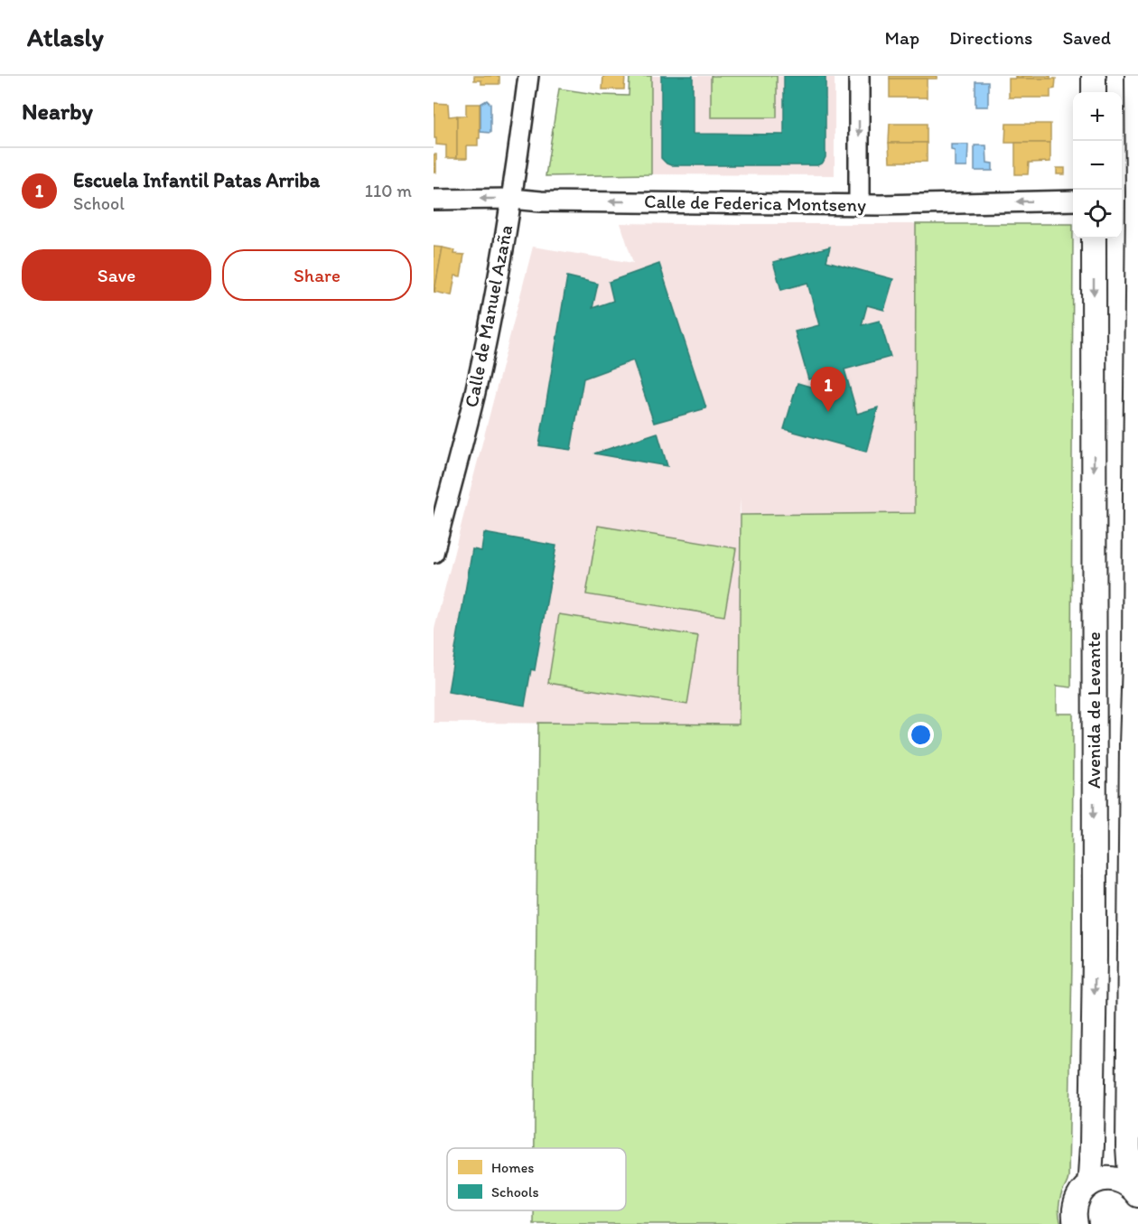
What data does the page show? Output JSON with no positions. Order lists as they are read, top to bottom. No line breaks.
{"streets":{"street":["Calle de Federica Montseny","Calle de Manuel Azaña","Avenida de Levante"]},"crossings":[["Calle de Federica Montseny","Calle de Manuel Azaña"]],"one_way":["Calle de Federica Montseny"],"legend":["Homes","Schools"],"page":{"header":"Atlasly","nav":["Map","Directions","Saved"],"heading":"Nearby","map_buttons":["+","−"],"list":[{"mark":"1","name":"Escuela Infantil Patas Arriba","note":"School","value":"110 m"}],"buttons":["Save","Share"],"pins":"1"}}
